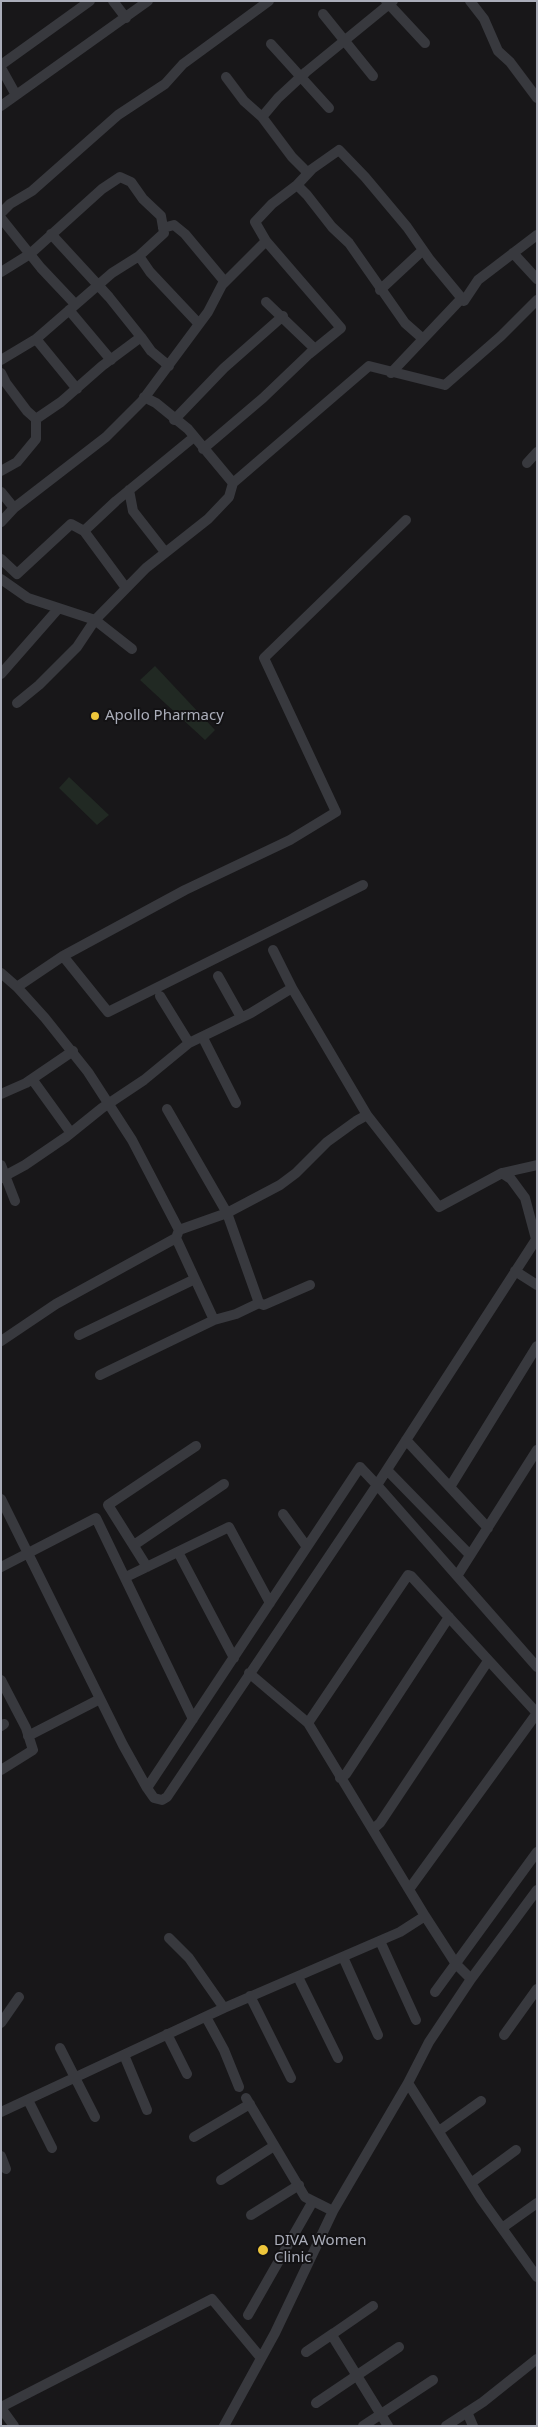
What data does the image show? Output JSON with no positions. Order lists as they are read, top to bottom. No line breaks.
{"places":["Apollo Pharmacy","DIVA Women Clinic"]}
